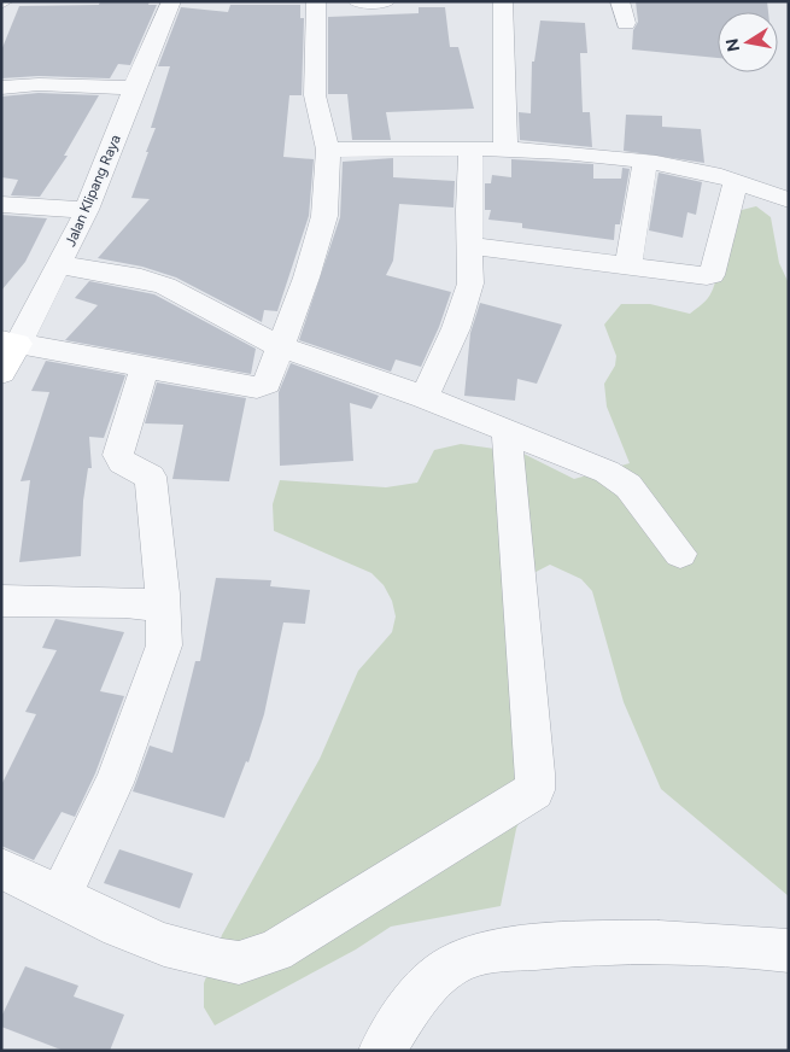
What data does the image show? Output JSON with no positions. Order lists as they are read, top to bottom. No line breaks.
{"streets":{"main road":["Jalan Klipang Raya"]},"north":"left"}
